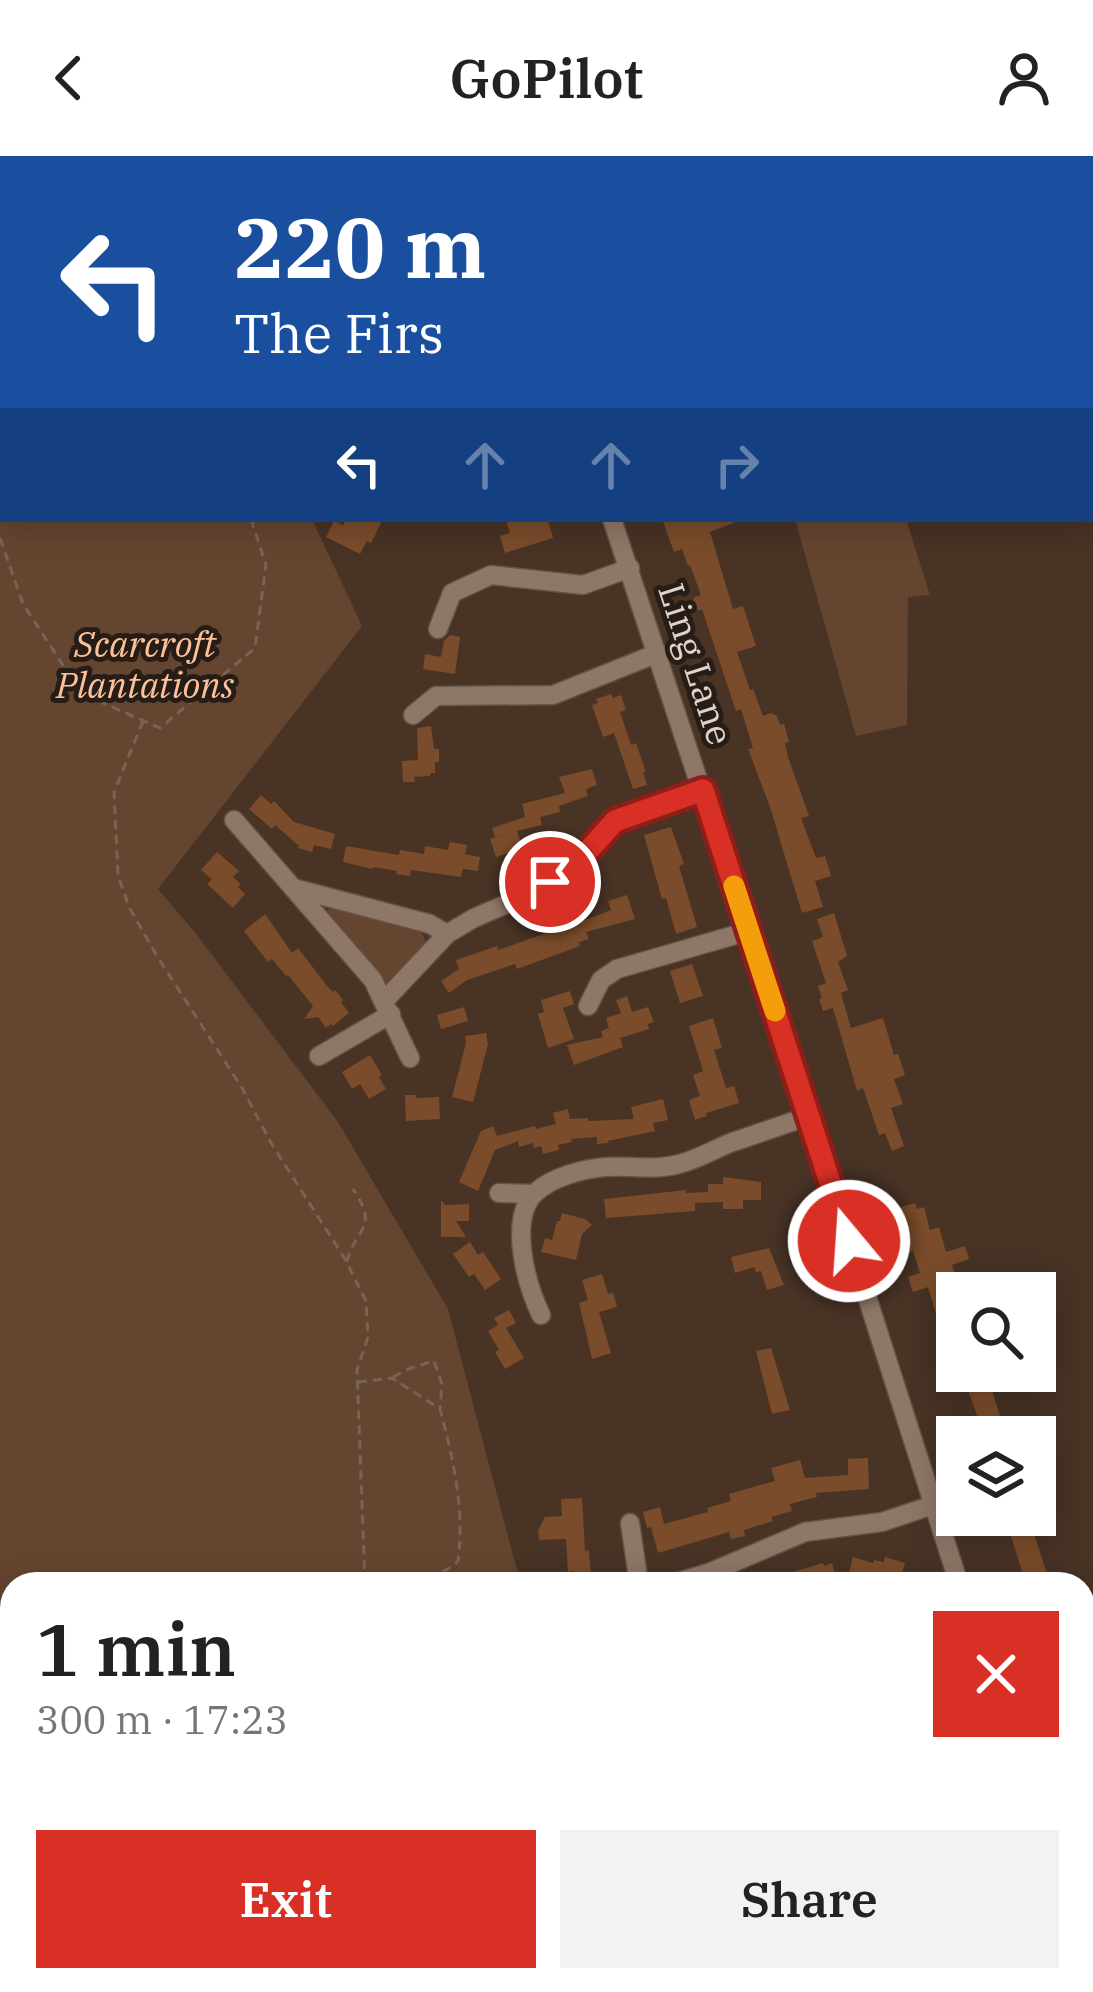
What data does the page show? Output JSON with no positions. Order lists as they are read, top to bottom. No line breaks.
{"streets":{"street":["Ling Lane"]},"parks":["Scarcroft Plantations"],"page":{"header":"GoPilot","turn":["220 m","The Firs"],"heading":["1 min","300 m · 17:23"],"buttons":["Exit","Share"]}}
